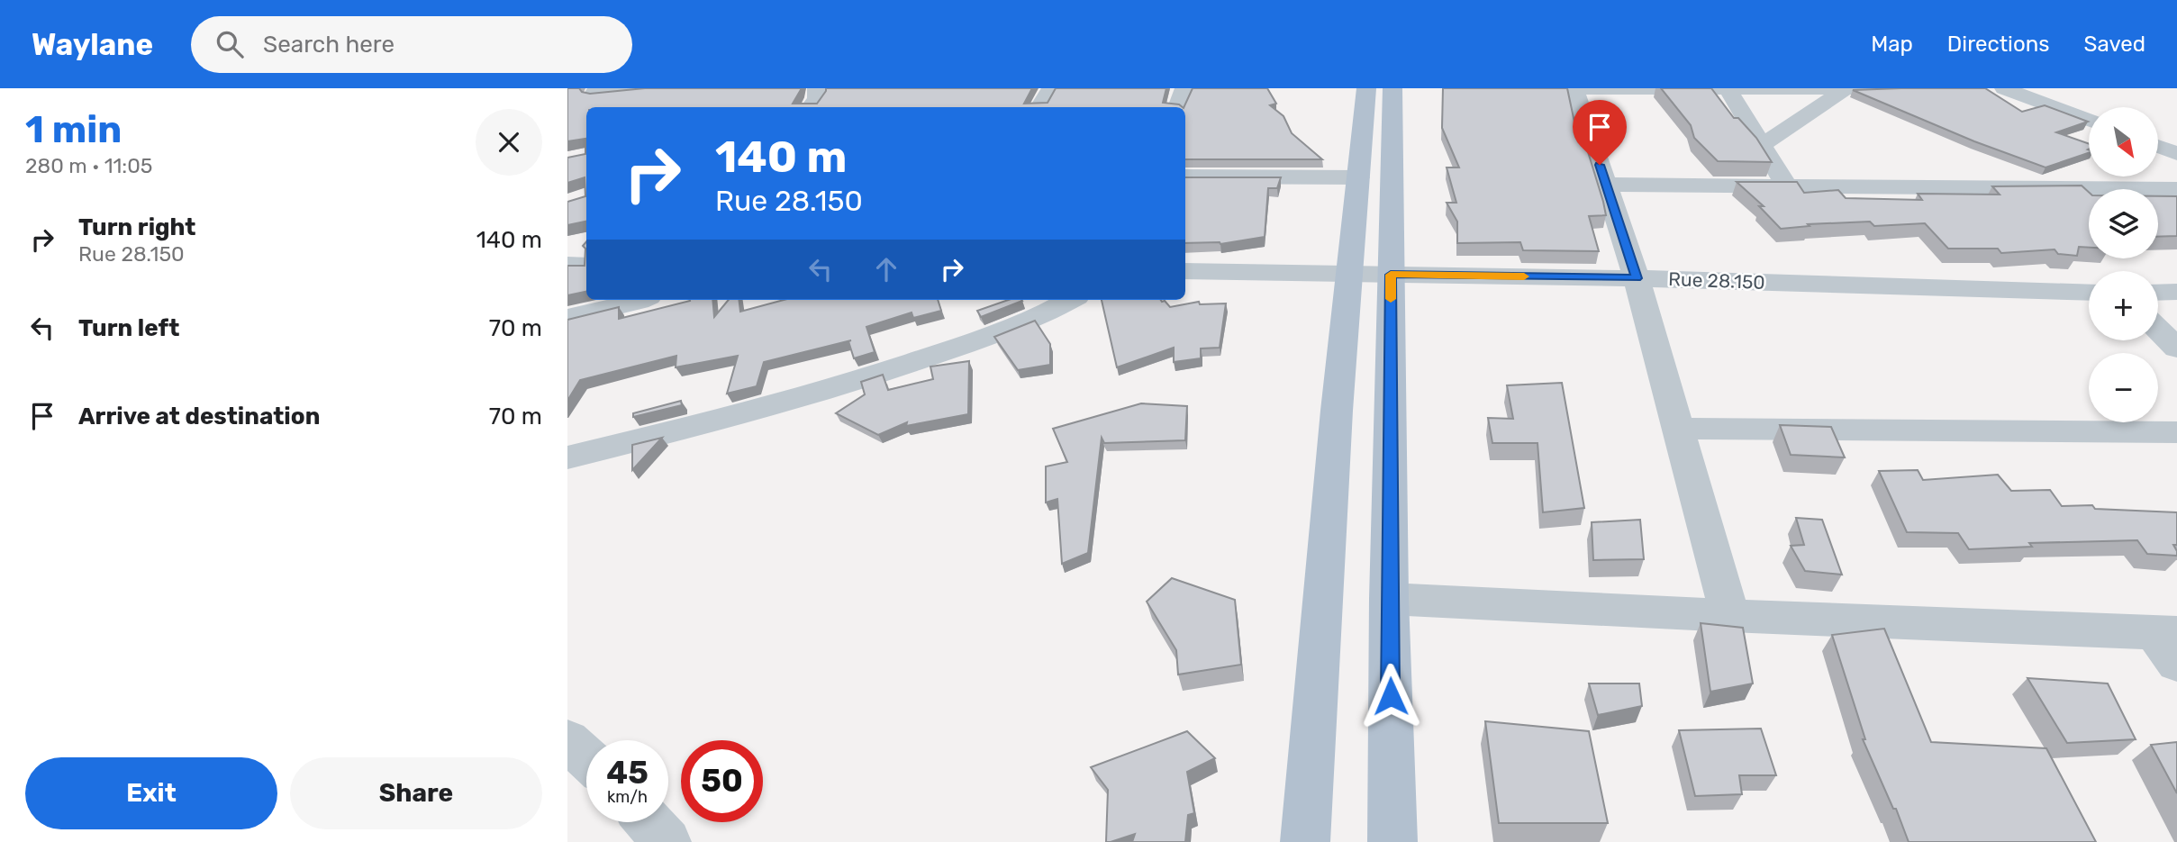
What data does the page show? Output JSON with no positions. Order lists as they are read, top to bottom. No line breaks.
{"streets":{"street":["Rue 28.150"]},"north":"bottom right","page":{"header":"Waylane","search":"Search here","nav":["Map","Directions","Saved"],"heading":["1 min","280 m · 11:05"],"map_buttons":["+","−"],"turn":["140 m","Rue 28.150"],"list":[{"name":"Turn right","note":"Rue 28.150","value":"140 m"},{"name":"Turn left","value":"70 m"},{"name":"Arrive at destination","value":"70 m"}],"speed":"45 km/h","limit":"50","buttons":["Exit","Share"]}}
